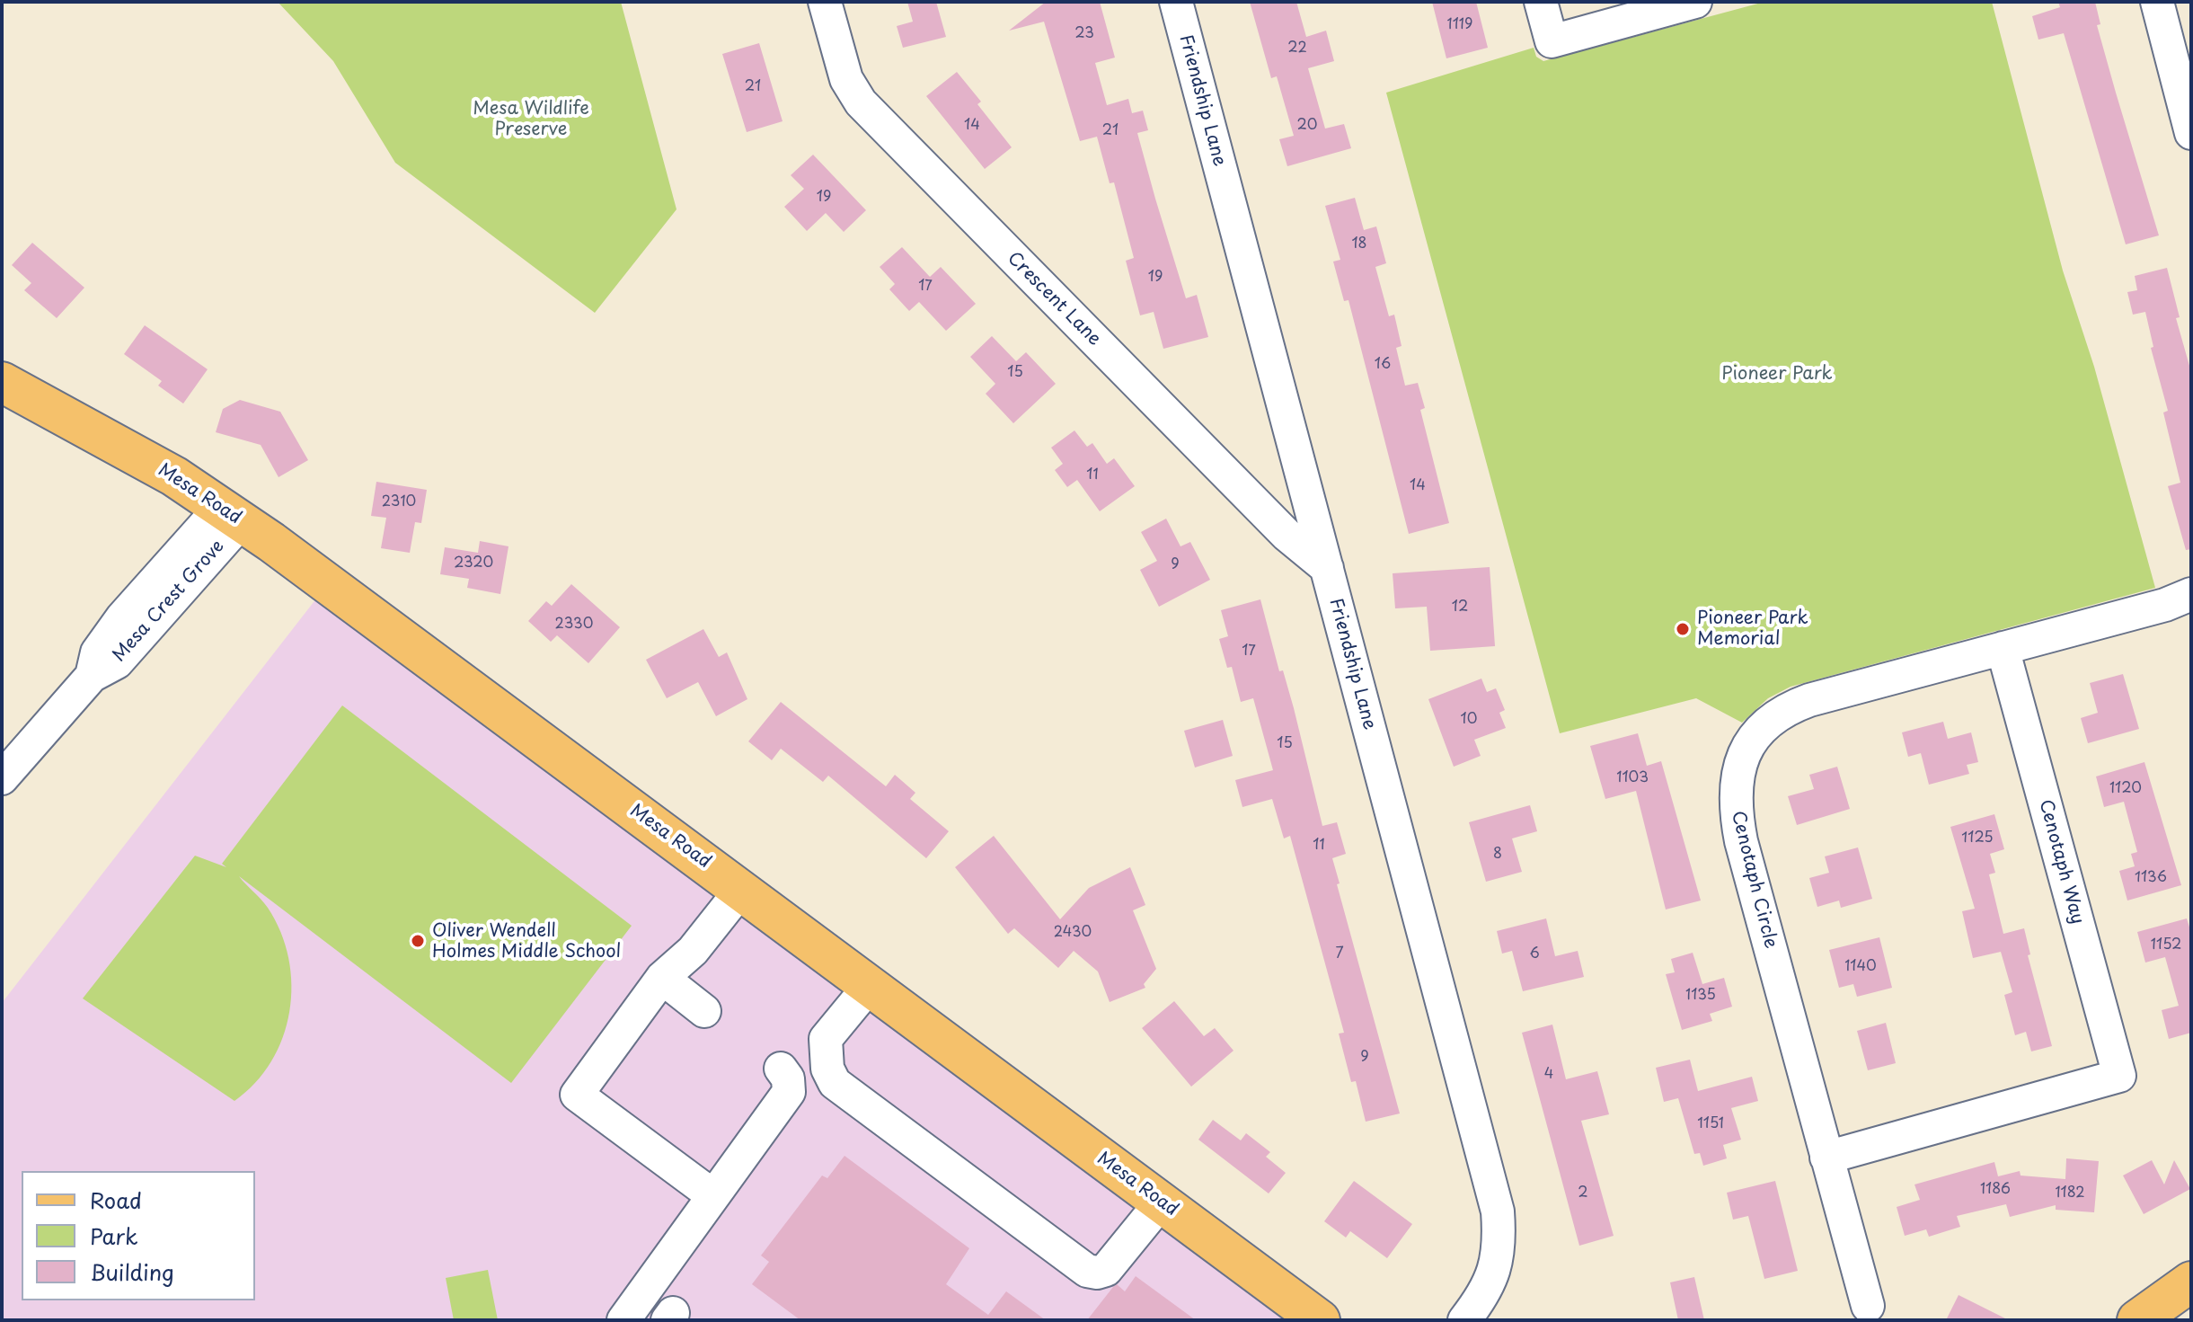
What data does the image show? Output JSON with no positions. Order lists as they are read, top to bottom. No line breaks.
{"streets":{"main road":["Mesa Road"],"street":["Friendship Lane","Crescent Lane","Mesa Crest Grove","Cenotaph Way","Cenotaph Circle"]},"crossings":[["Friendship Lane","Crescent Lane"],["Mesa Road","Mesa Crest Grove"],["Cenotaph Way","Cenotaph Circle"]],"parks":["Mesa Wildlife Preserve","Pioneer Park"],"places":["Pioneer Park Memorial","Oliver Wendell Holmes Middle School"],"house_numbers":["1119","23","22","21","14","20","21","19","18","19","17","16","15","11","14","2310","2320","9","12","2330","17","10","15","1103","1120","1125","11","8","1136","2430","1152","7","6","1140","1135","9","4","1151","1186","2","1182"],"legend":["Road","Park","Building"]}
